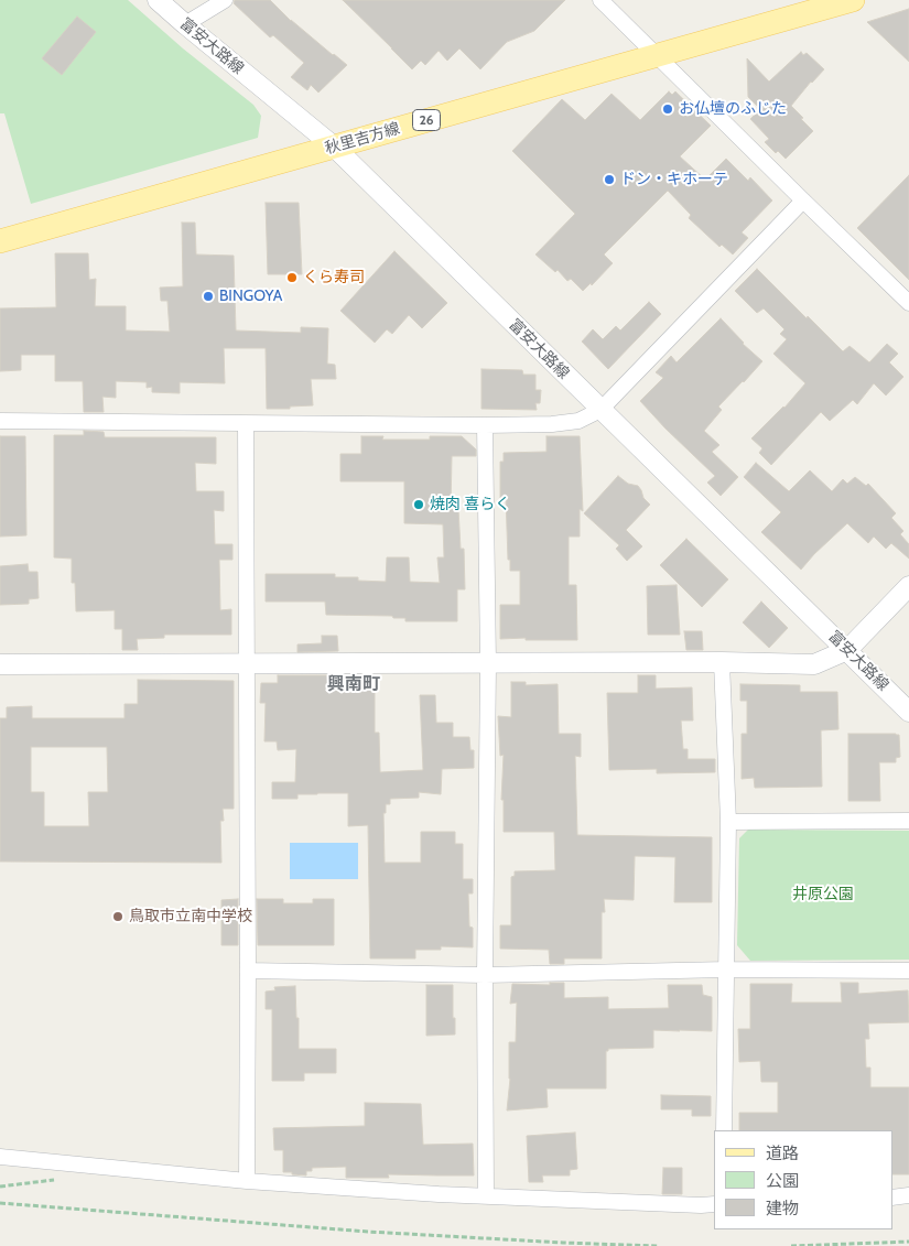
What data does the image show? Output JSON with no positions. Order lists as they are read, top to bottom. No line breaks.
{"streets":{"main road":["26","秋里吉方線"],"street":["富安大路線"]},"crossings":[["富安大路線","秋里吉方線"]],"districts":["興南町"],"parks":["井原公園"],"places":["お仏壇のふじた","ドン・キホーテ","くら寿司","BINGOYA","焼肉 喜らく","鳥取市立南中学校"],"legend":["道路","公園","建物"]}
